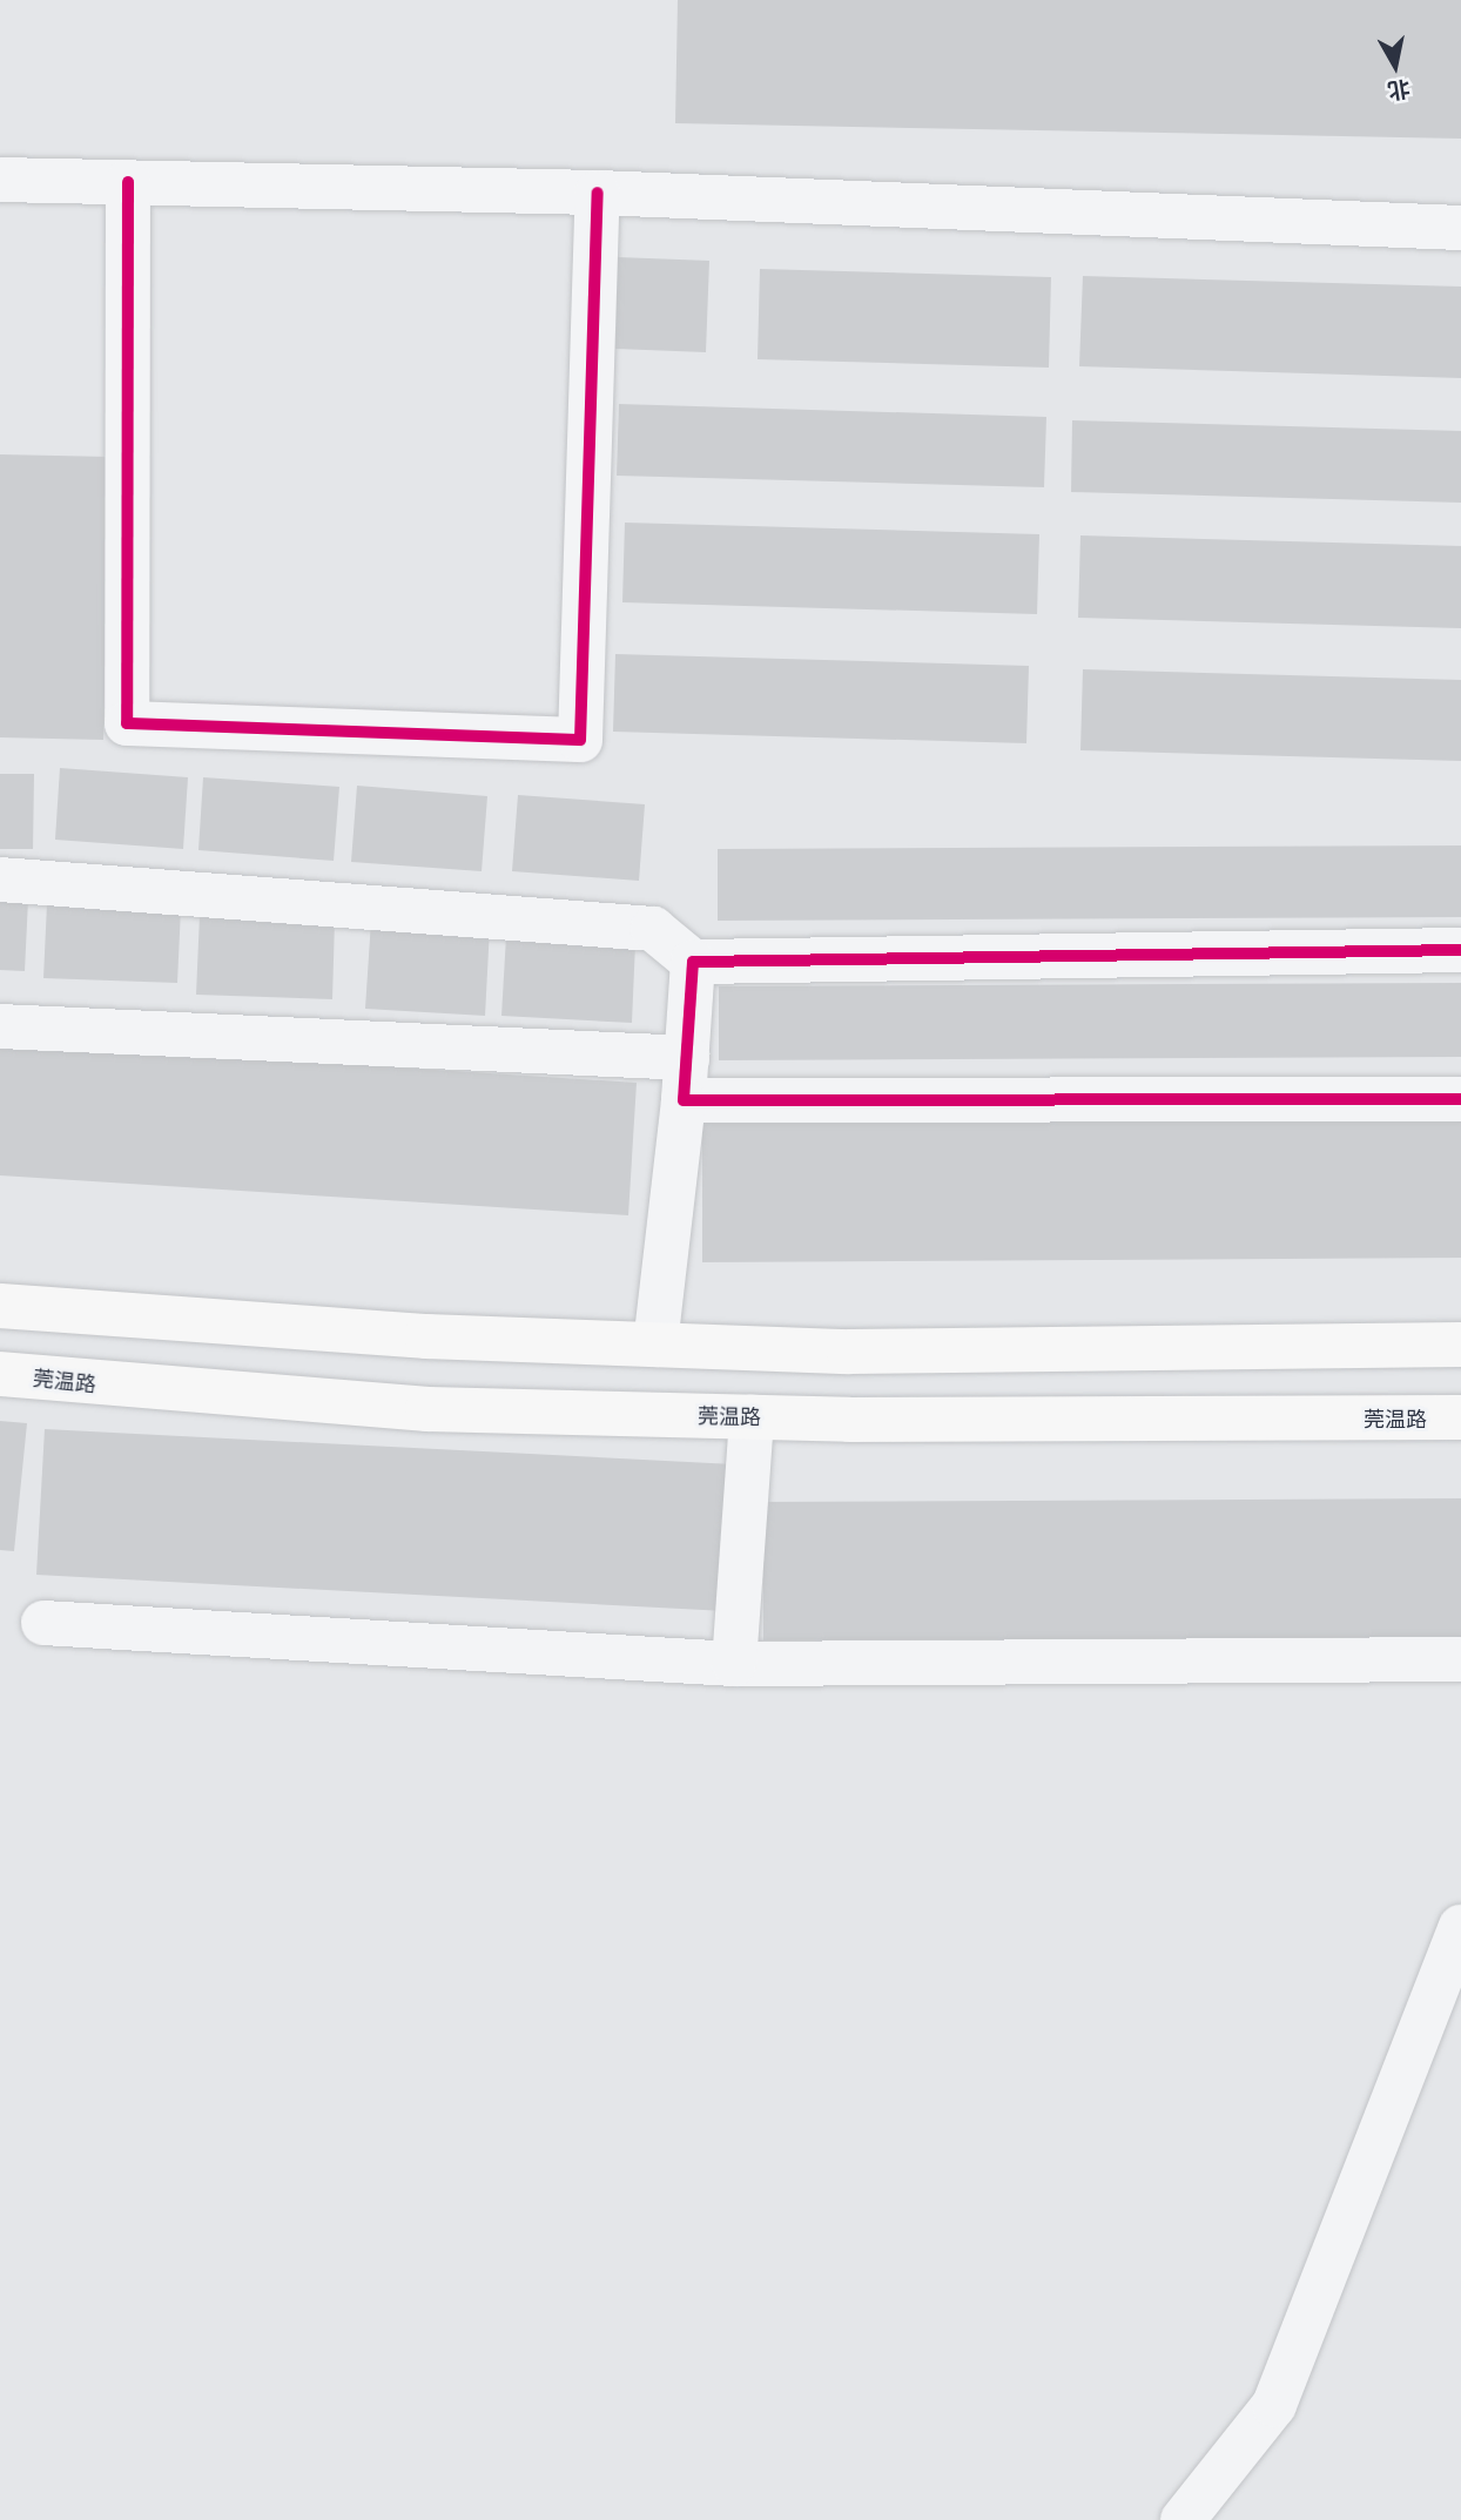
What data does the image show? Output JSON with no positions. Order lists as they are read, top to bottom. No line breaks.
{"streets":{"main road":["莞温路"]},"north":"bottom"}
